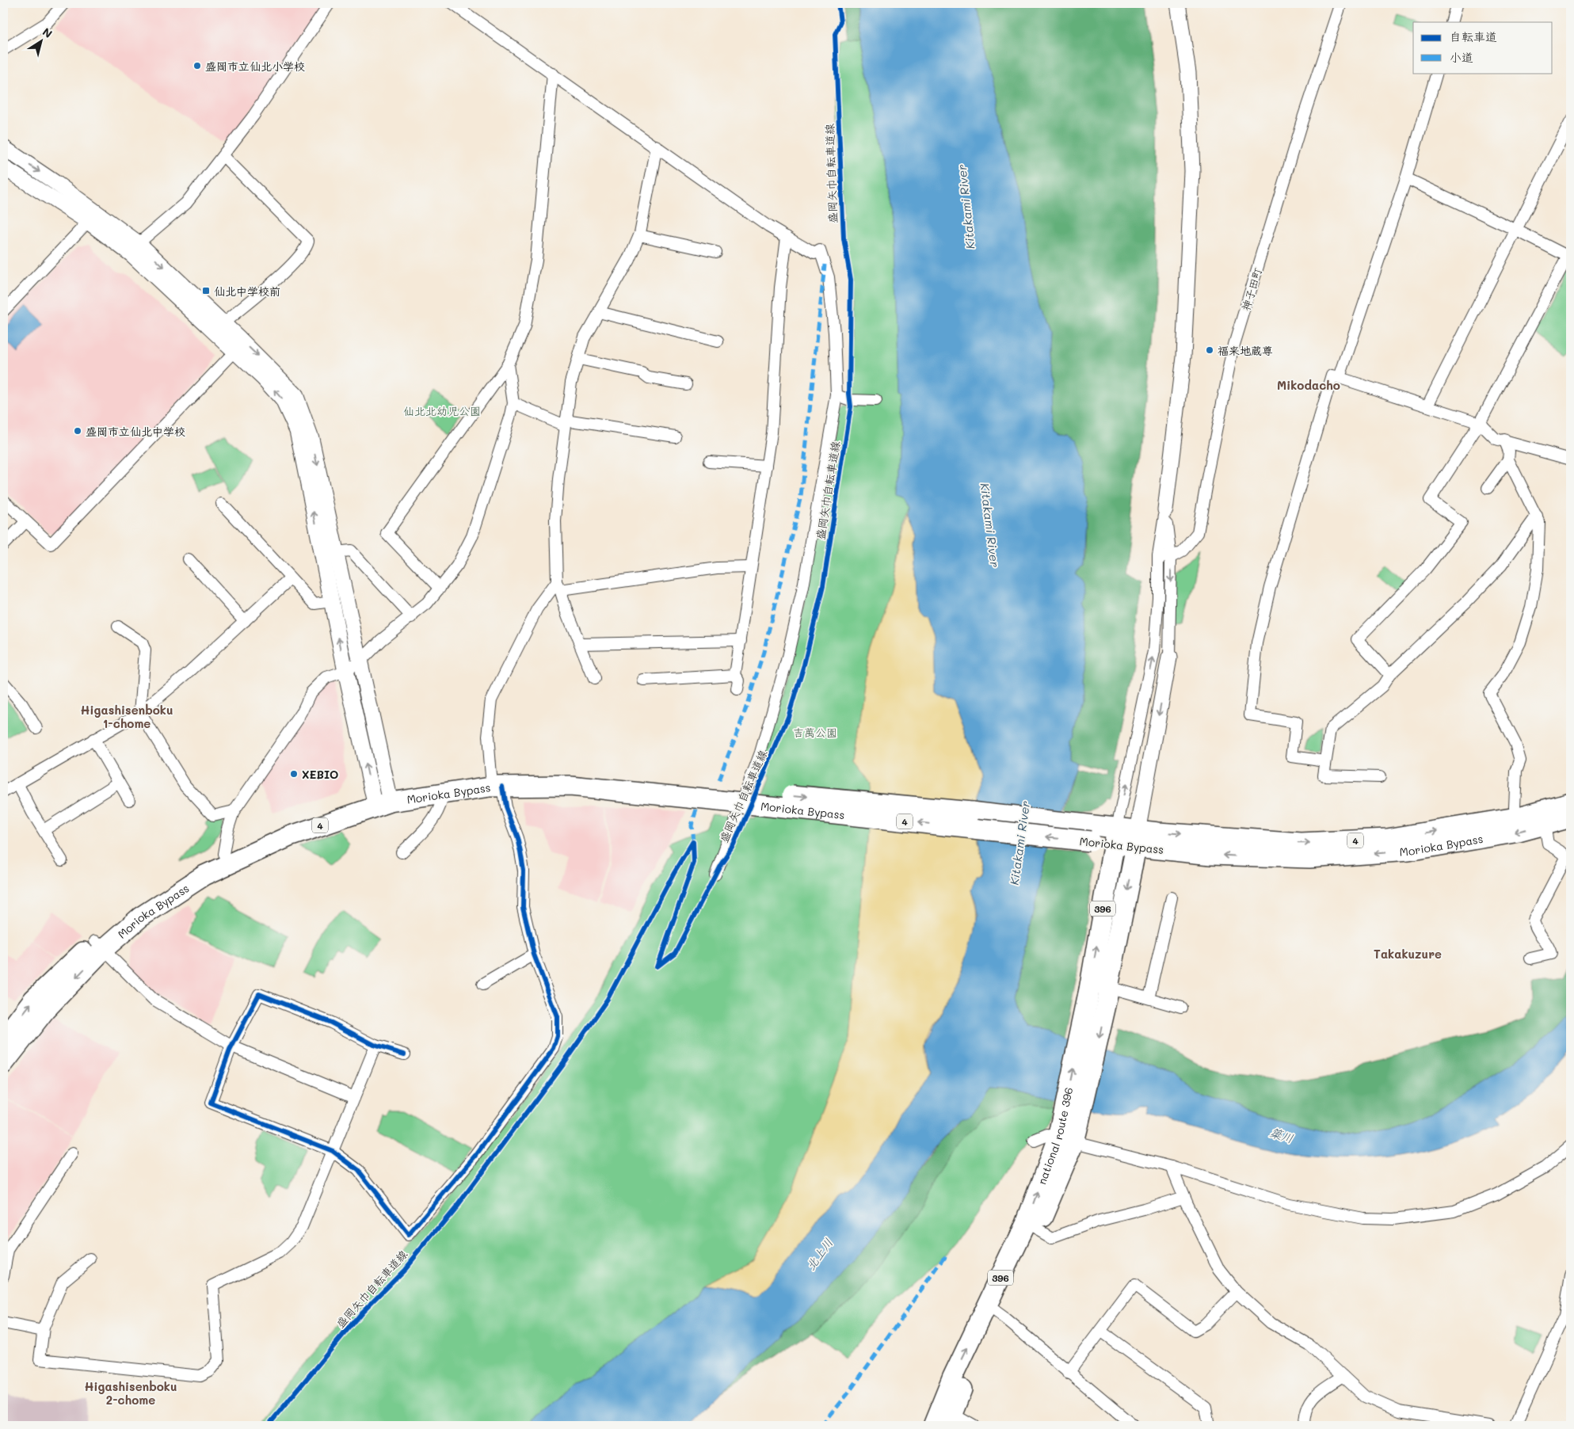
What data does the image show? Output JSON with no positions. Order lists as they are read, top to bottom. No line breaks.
{"streets":{"highway":["Morioka Bypass","4","396","national route 396"],"street":["神子田町"],"cycle path":["盛岡矢巾自転車道線"]},"crossings":[["Morioka Bypass","national route 396"]],"districts":["Mikodacho","Higashisenboku 1-chome","Takakuzure","Higashisenboku 2-chome"],"water":["Kitakami River","簗川","北上川"],"parks":["仙北北幼児公園","吉萬公園"],"places":{"other":["盛岡市立仙北小学校","福来地蔵尊","盛岡市立仙北中学校","XEBIO"],"transit":["仙北中学校前"]},"legend":["自転車道","小道"],"north":"top right"}
